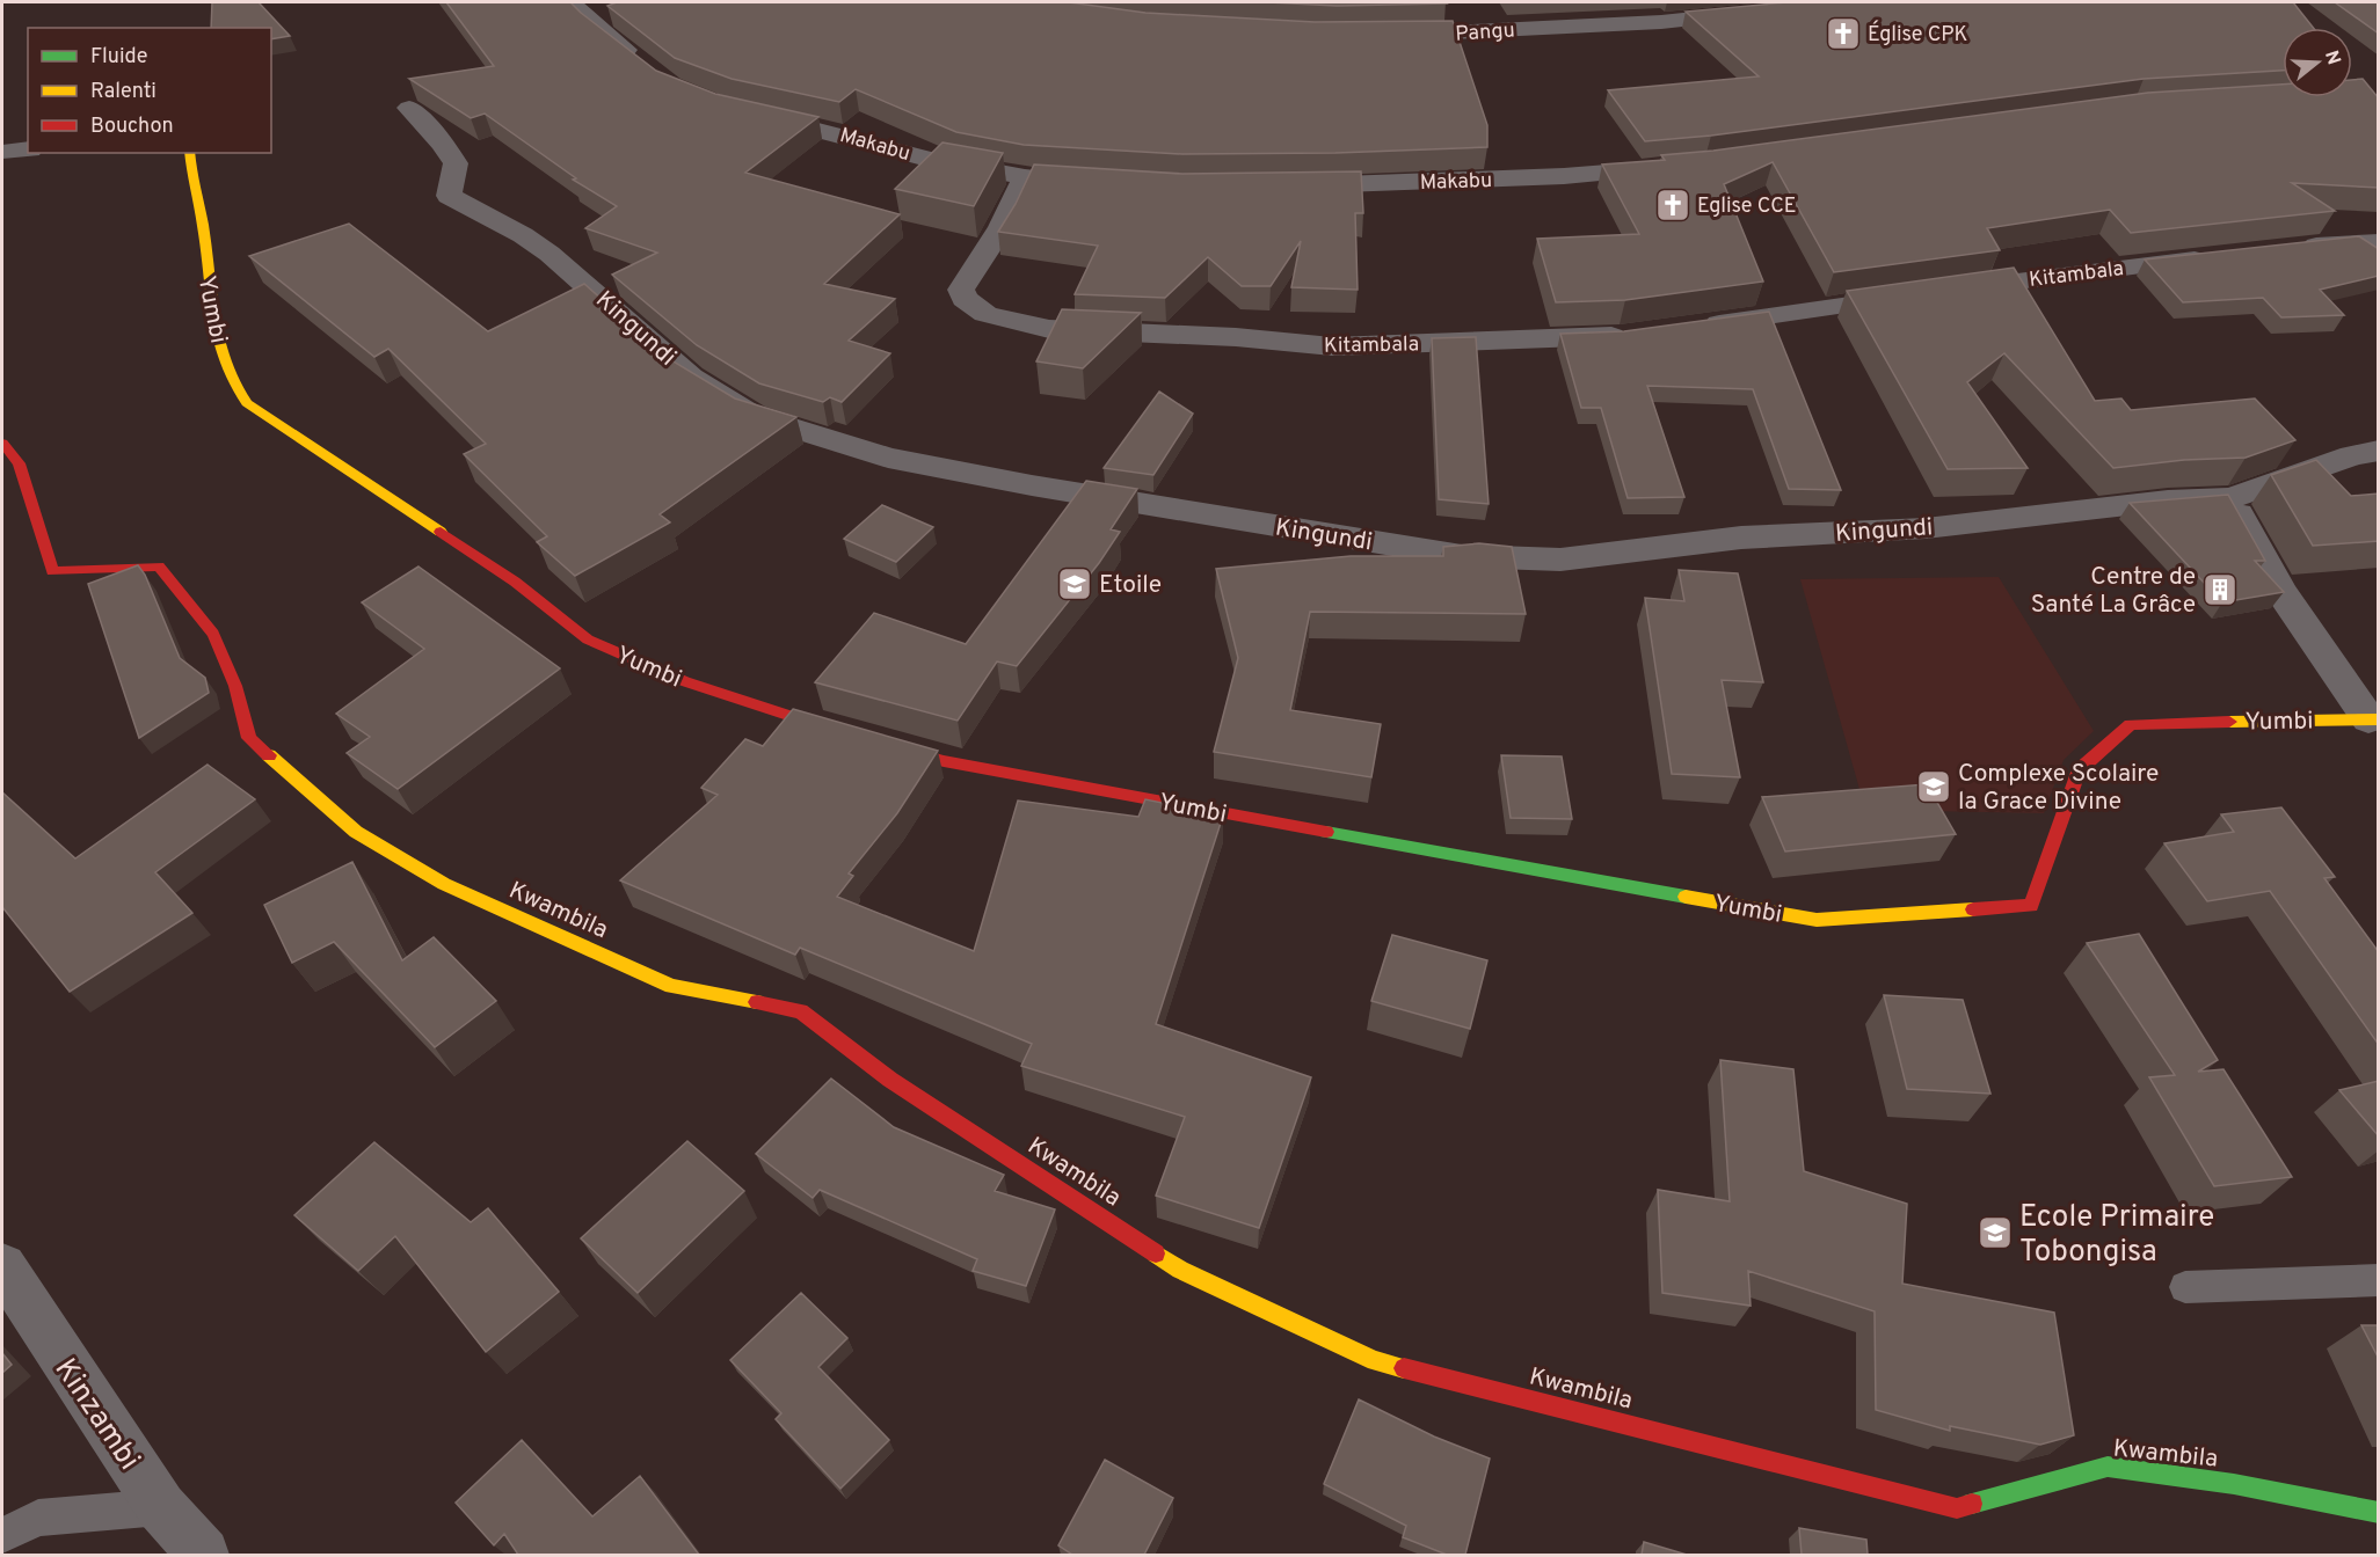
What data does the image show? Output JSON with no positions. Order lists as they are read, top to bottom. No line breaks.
{"streets":{"street":["Pangu","Makabu","Kitambala","Yumbi","Kingundi","Kwambila","Kinzambi"]},"crossings":[["Makabu","Kitambala"]],"places":{"church":["Église CPK","Eglise CCE"],"school or university":["Etoile","Complexe Scolaire la Grace Divine","Ecole Primaire Tobongisa"],"building":["Centre de Santé La Grâce"]},"legend":["Fluide","Ralenti","Bouchon"],"north":"right"}
